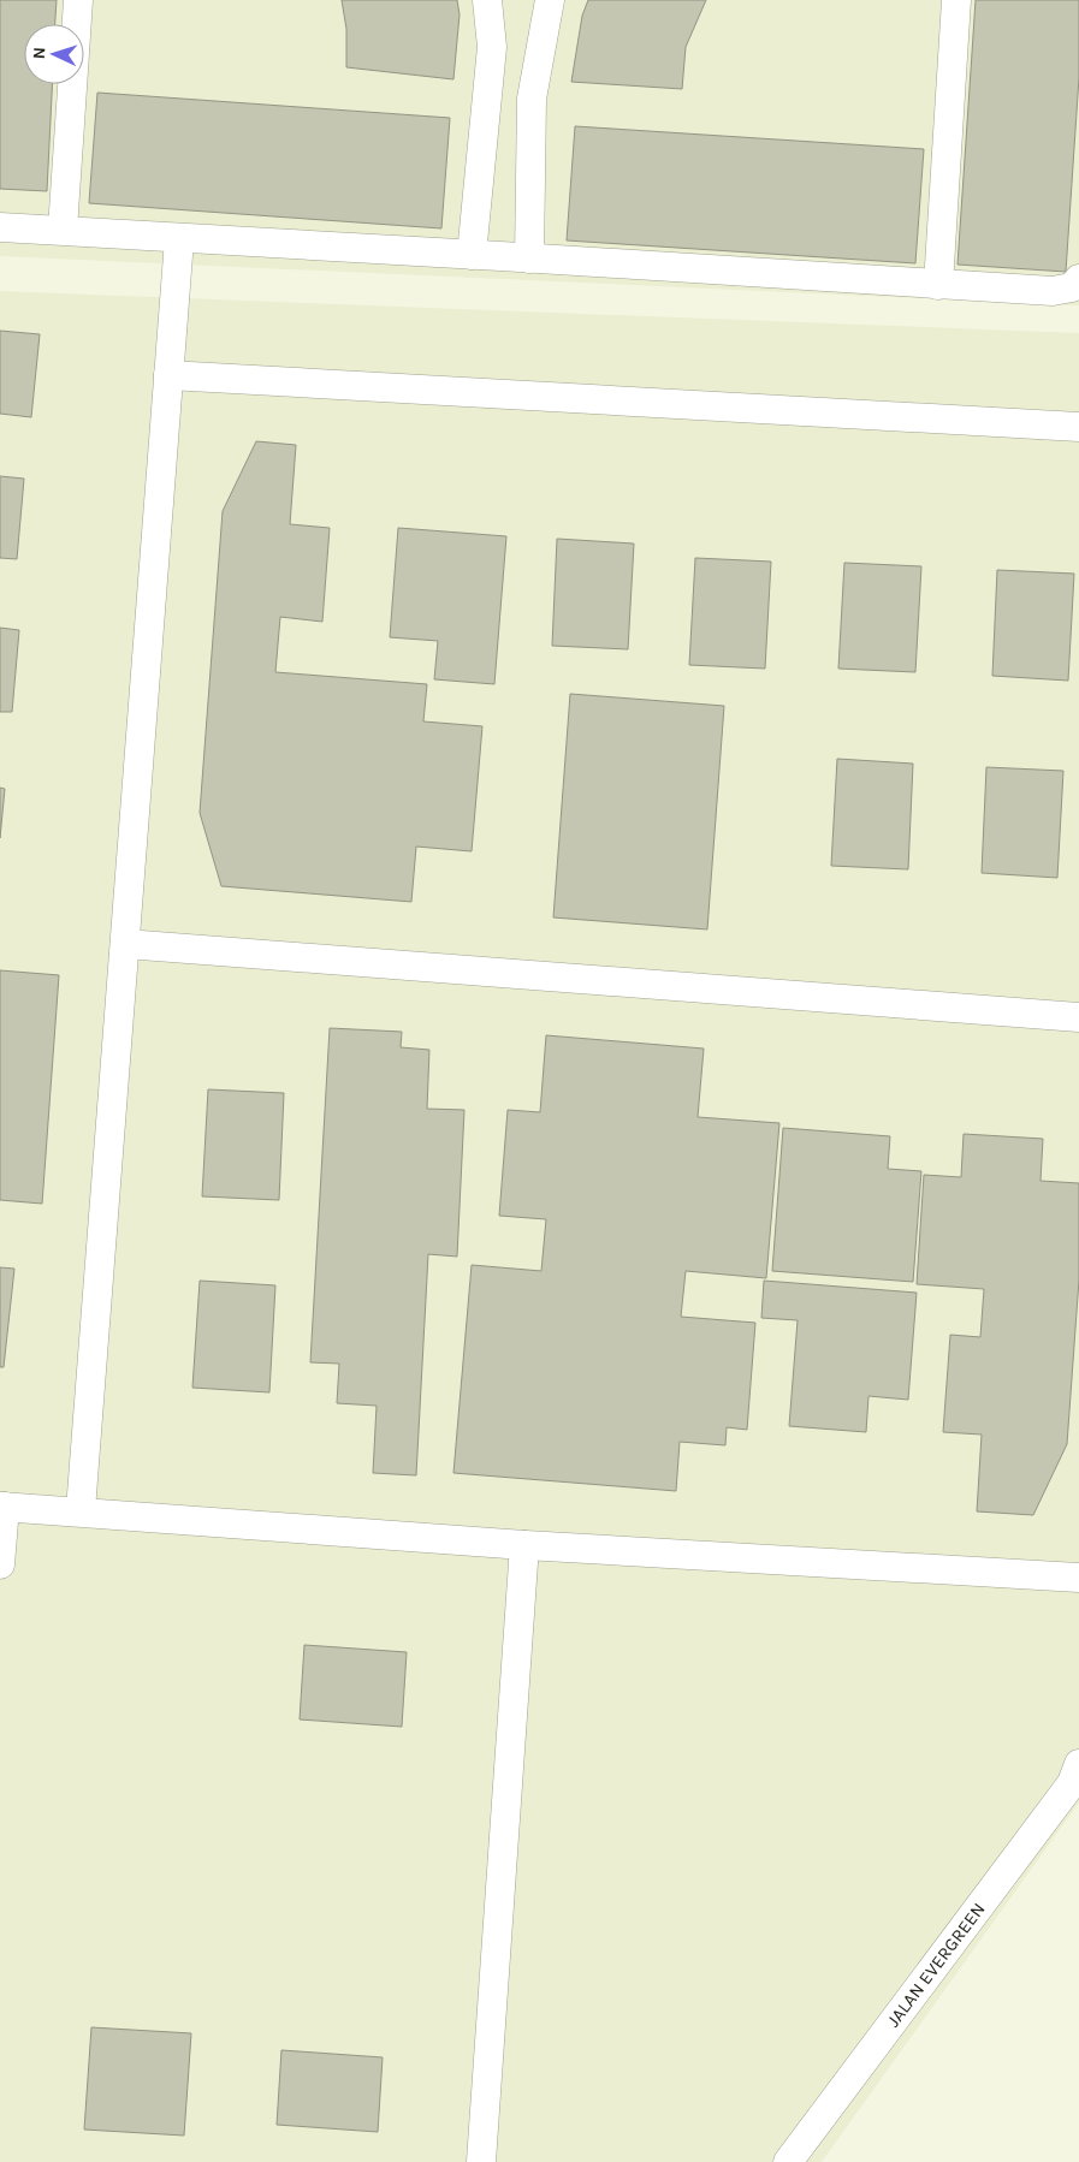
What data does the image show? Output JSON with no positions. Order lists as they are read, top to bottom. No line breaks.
{"streets":{"street":["JALAN EVERGREEN"]},"north":"left"}
